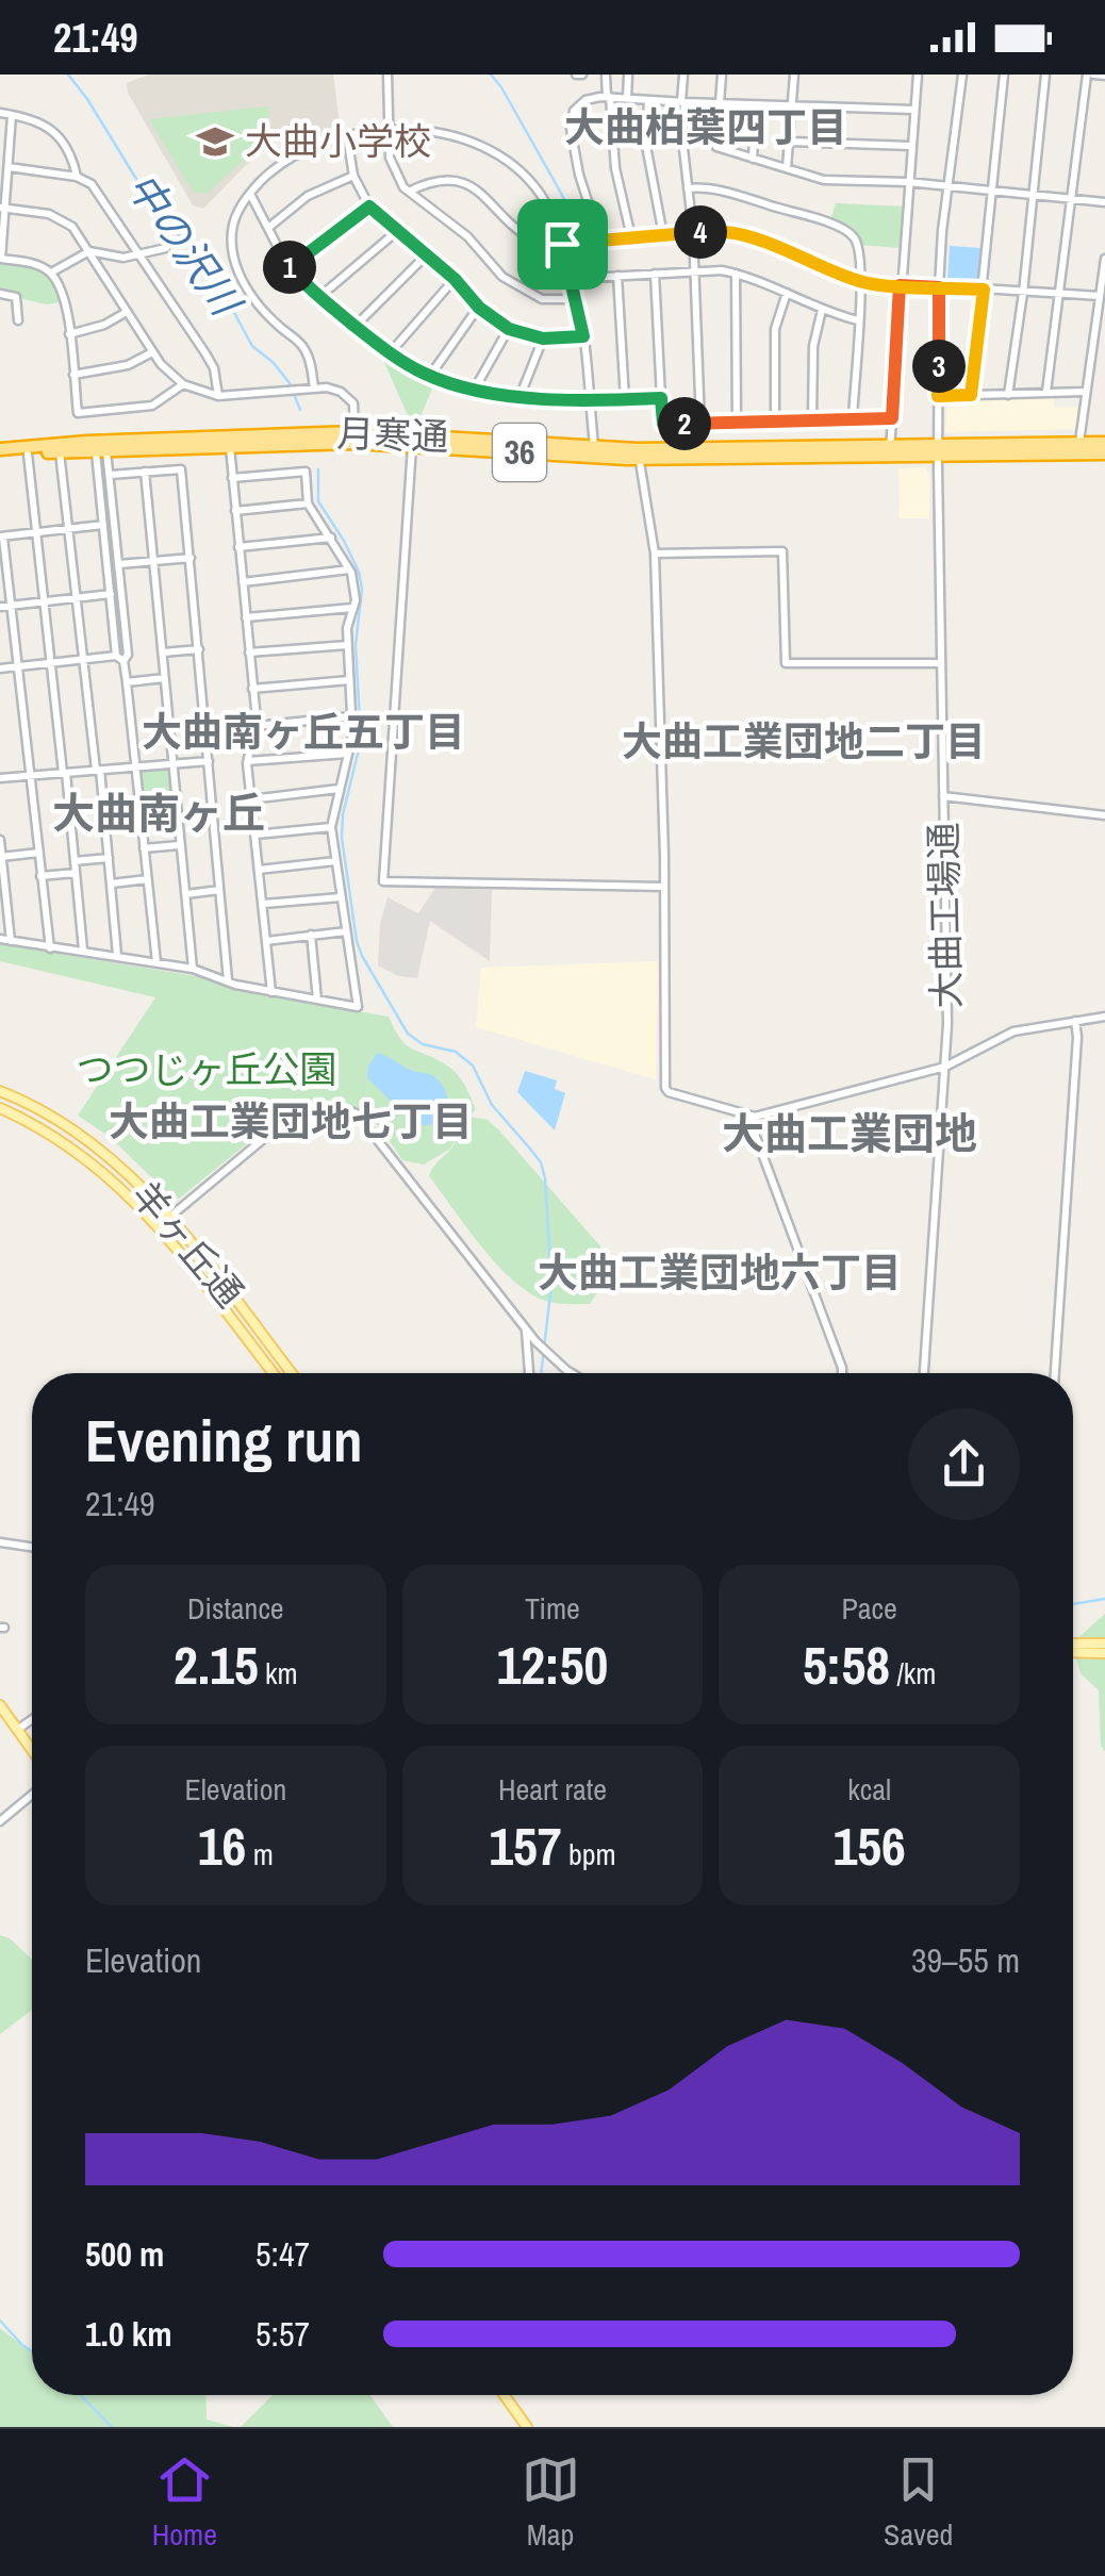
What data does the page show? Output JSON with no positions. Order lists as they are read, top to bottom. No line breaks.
{"streets":{"highway":["月寒通","36"],"main road":["羊ヶ丘通"],"street":["大曲工場通"]},"crossings":[["月寒通","大曲工場通"]],"districts":["大曲柏葉四丁目","大曲南ヶ丘五丁目","大曲工業団地二丁目","大曲南ヶ丘","大曲工業団地七丁目","大曲工業団地","大曲工業団地六丁目"],"water":["中の沢川"],"parks":["つつじヶ丘公園"],"places":{"school or university":["大曲小学校"]},"page":{"status":"21:49","pins":["4","1","3","2"],"heading":["Evening run","21:49"],"stats":[["Distance","2.15 km"],["Time","12:50"],["Pace","5:58 /km"],["Elevation","16 m"],["Heart rate","157 bpm"],["kcal","156"]],"chart":["Elevation","39–55 m"],"list":[{"name":"500 m","note":"5:47"},{"name":"1.0 km","note":"5:57"}],"tabs":["Home","Map","Saved"]}}
